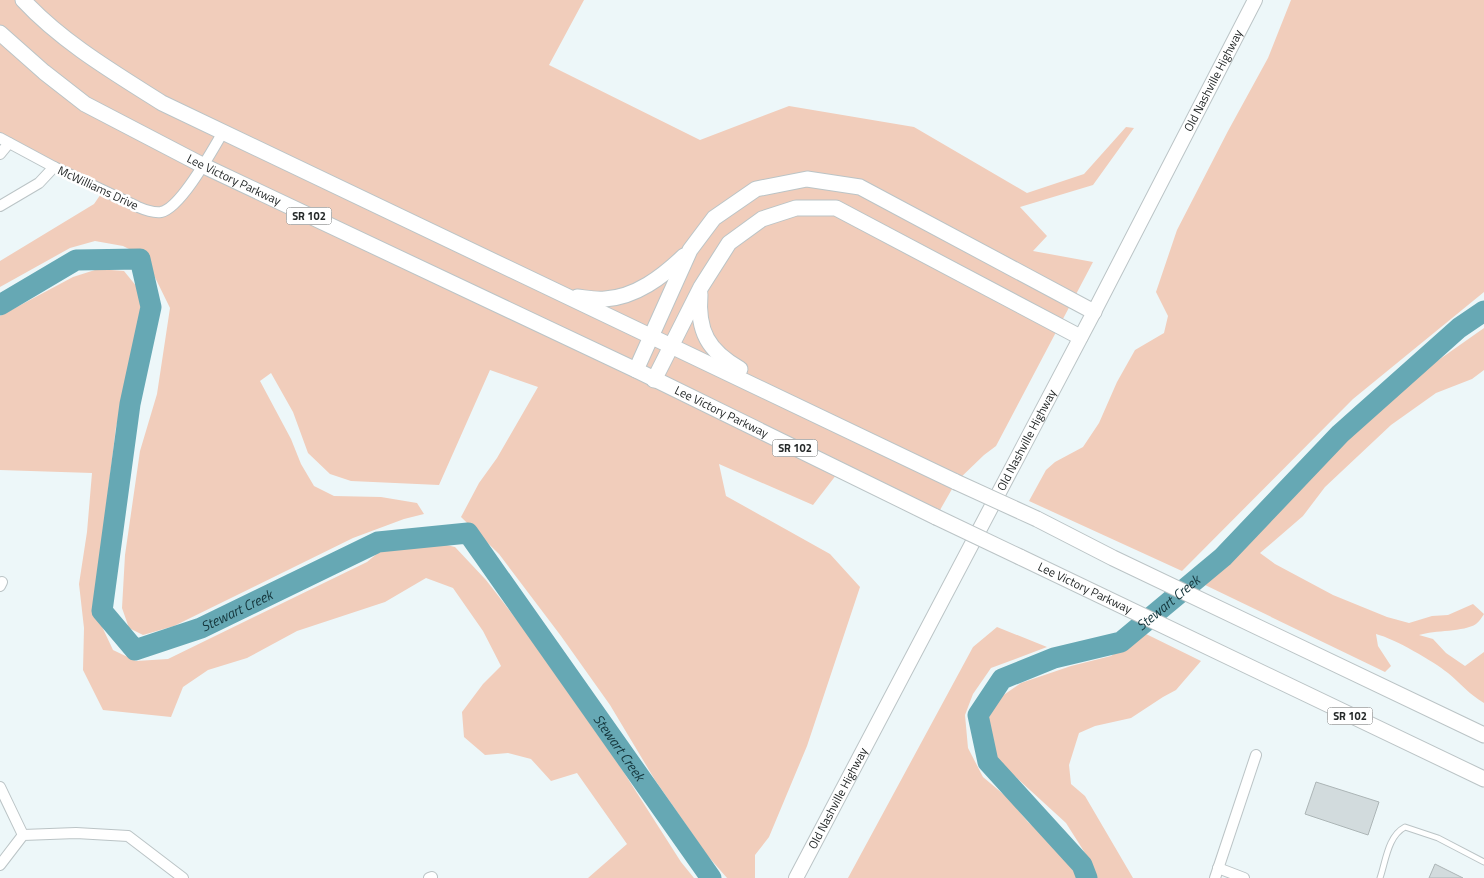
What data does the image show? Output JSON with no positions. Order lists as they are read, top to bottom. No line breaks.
{"streets":{"main road":["Old Nashville Highway","Lee Victory Parkway","SR 102"],"street":["McWilliams Drive"]},"crossings":[["Lee Victory Parkway","McWilliams Drive"]],"water":["Stewart Creek"]}
